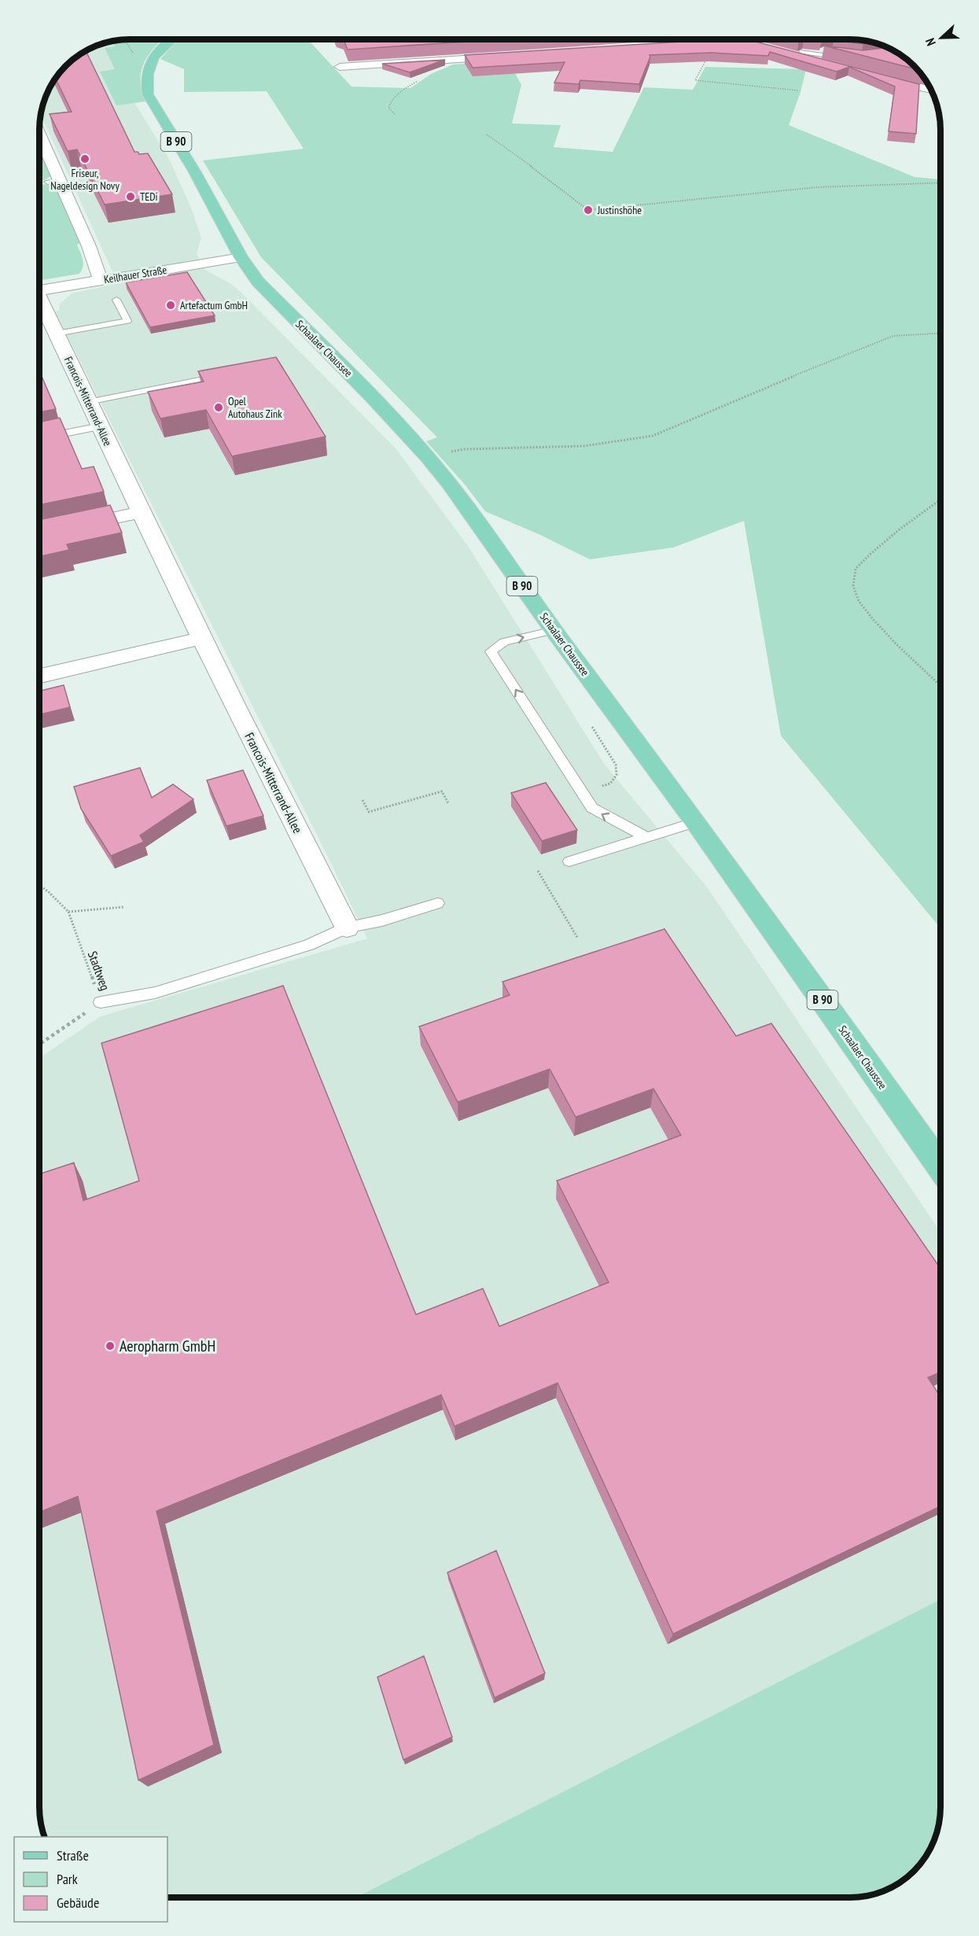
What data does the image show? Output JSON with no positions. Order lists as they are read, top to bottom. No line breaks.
{"streets":{"main road":["B 90","Schaalaer Chaussee"],"street":["Keilhauer Straße","Francois-Mitterrand-Allee"],"path":["Stadtweg"]},"crossings":[["Keilhauer Straße","Schaalaer Chaussee"]],"places":["Friseur, Nageldesign Novy","TEDi","Justinshöhe","Artefactum GmbH","Opel Autohaus Zink","Aeropharm GmbH"],"legend":["Straße","Park","Gebäude"],"north":"left"}
